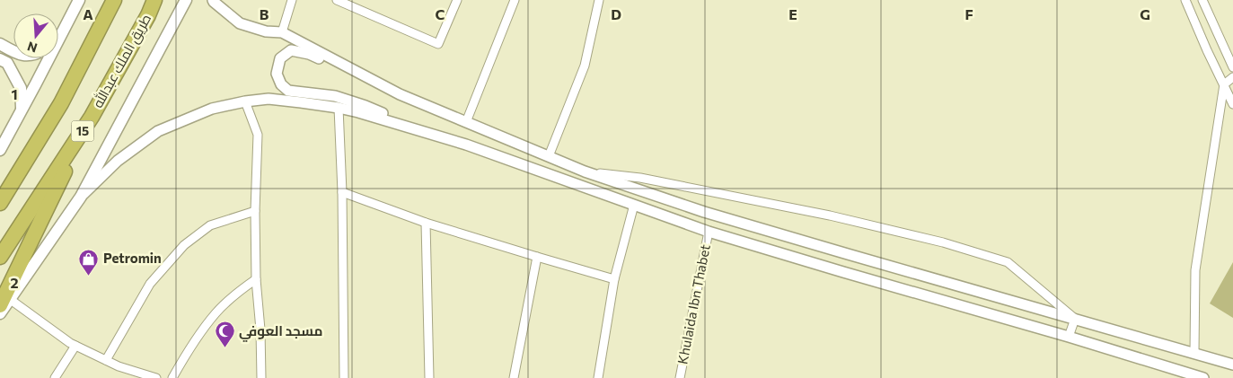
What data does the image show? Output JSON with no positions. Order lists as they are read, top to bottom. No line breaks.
{"streets":{"highway":["طريق الملك عبدالله","15"],"street":["Khulaida Ibn Thabet"]},"places":{"shop":["Petromin"],"mosque":["مسجد العوفي"]},"north":"bottom","grid":{"columns":["A","B","C","D","E","F","G"],"rows":["1","2"]}}
